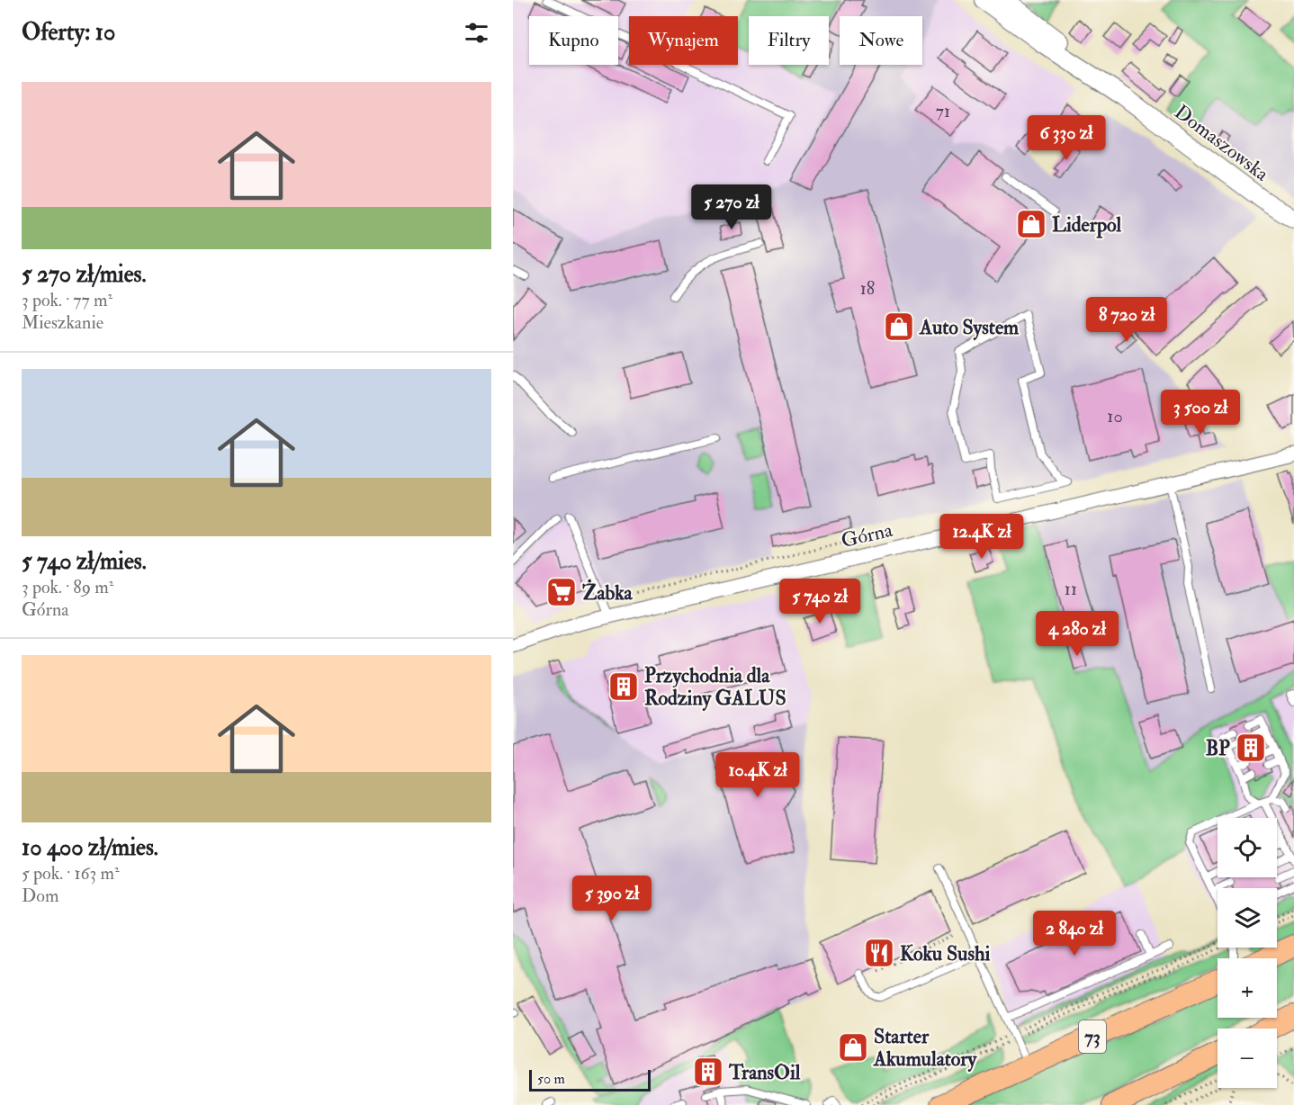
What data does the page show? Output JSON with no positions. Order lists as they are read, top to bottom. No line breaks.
{"streets":{"main road":["73"],"street":["Domaszowska","Górna"]},"places":{"shop":["Liderpol","Auto System","Starter Akumulatory"],"supermarket":["Żabka"],"building":["Przychodnia dla Rodziny GALUS","BP","TransOil"],"restaurant":["Koku Sushi"]},"house_numbers":["71","18","10","11"],"scale_bar":"50 m","page":{"heading":"Oferty: 10","chip":["Kupno","Wynajem","Filtry","Nowe"],"list":[{"name":"5 270 zł/mies.","note":"3 pok. · 77 m² · Mieszkanie"},{"name":"5 740 zł/mies.","note":"3 pok. · 89 m² · Górna"},{"name":"10 400 zł/mies.","note":"5 pok. · 163 m² · Dom"}],"price":["6 330 zł","5 270 zł","8 720 zł","3 500 zł","12.4K zł","5 740 zł","4 280 zł","10.4K zł","5 390 zł","2 840 zł"],"map_buttons":["+","−"],"scale":"50 m"}}
